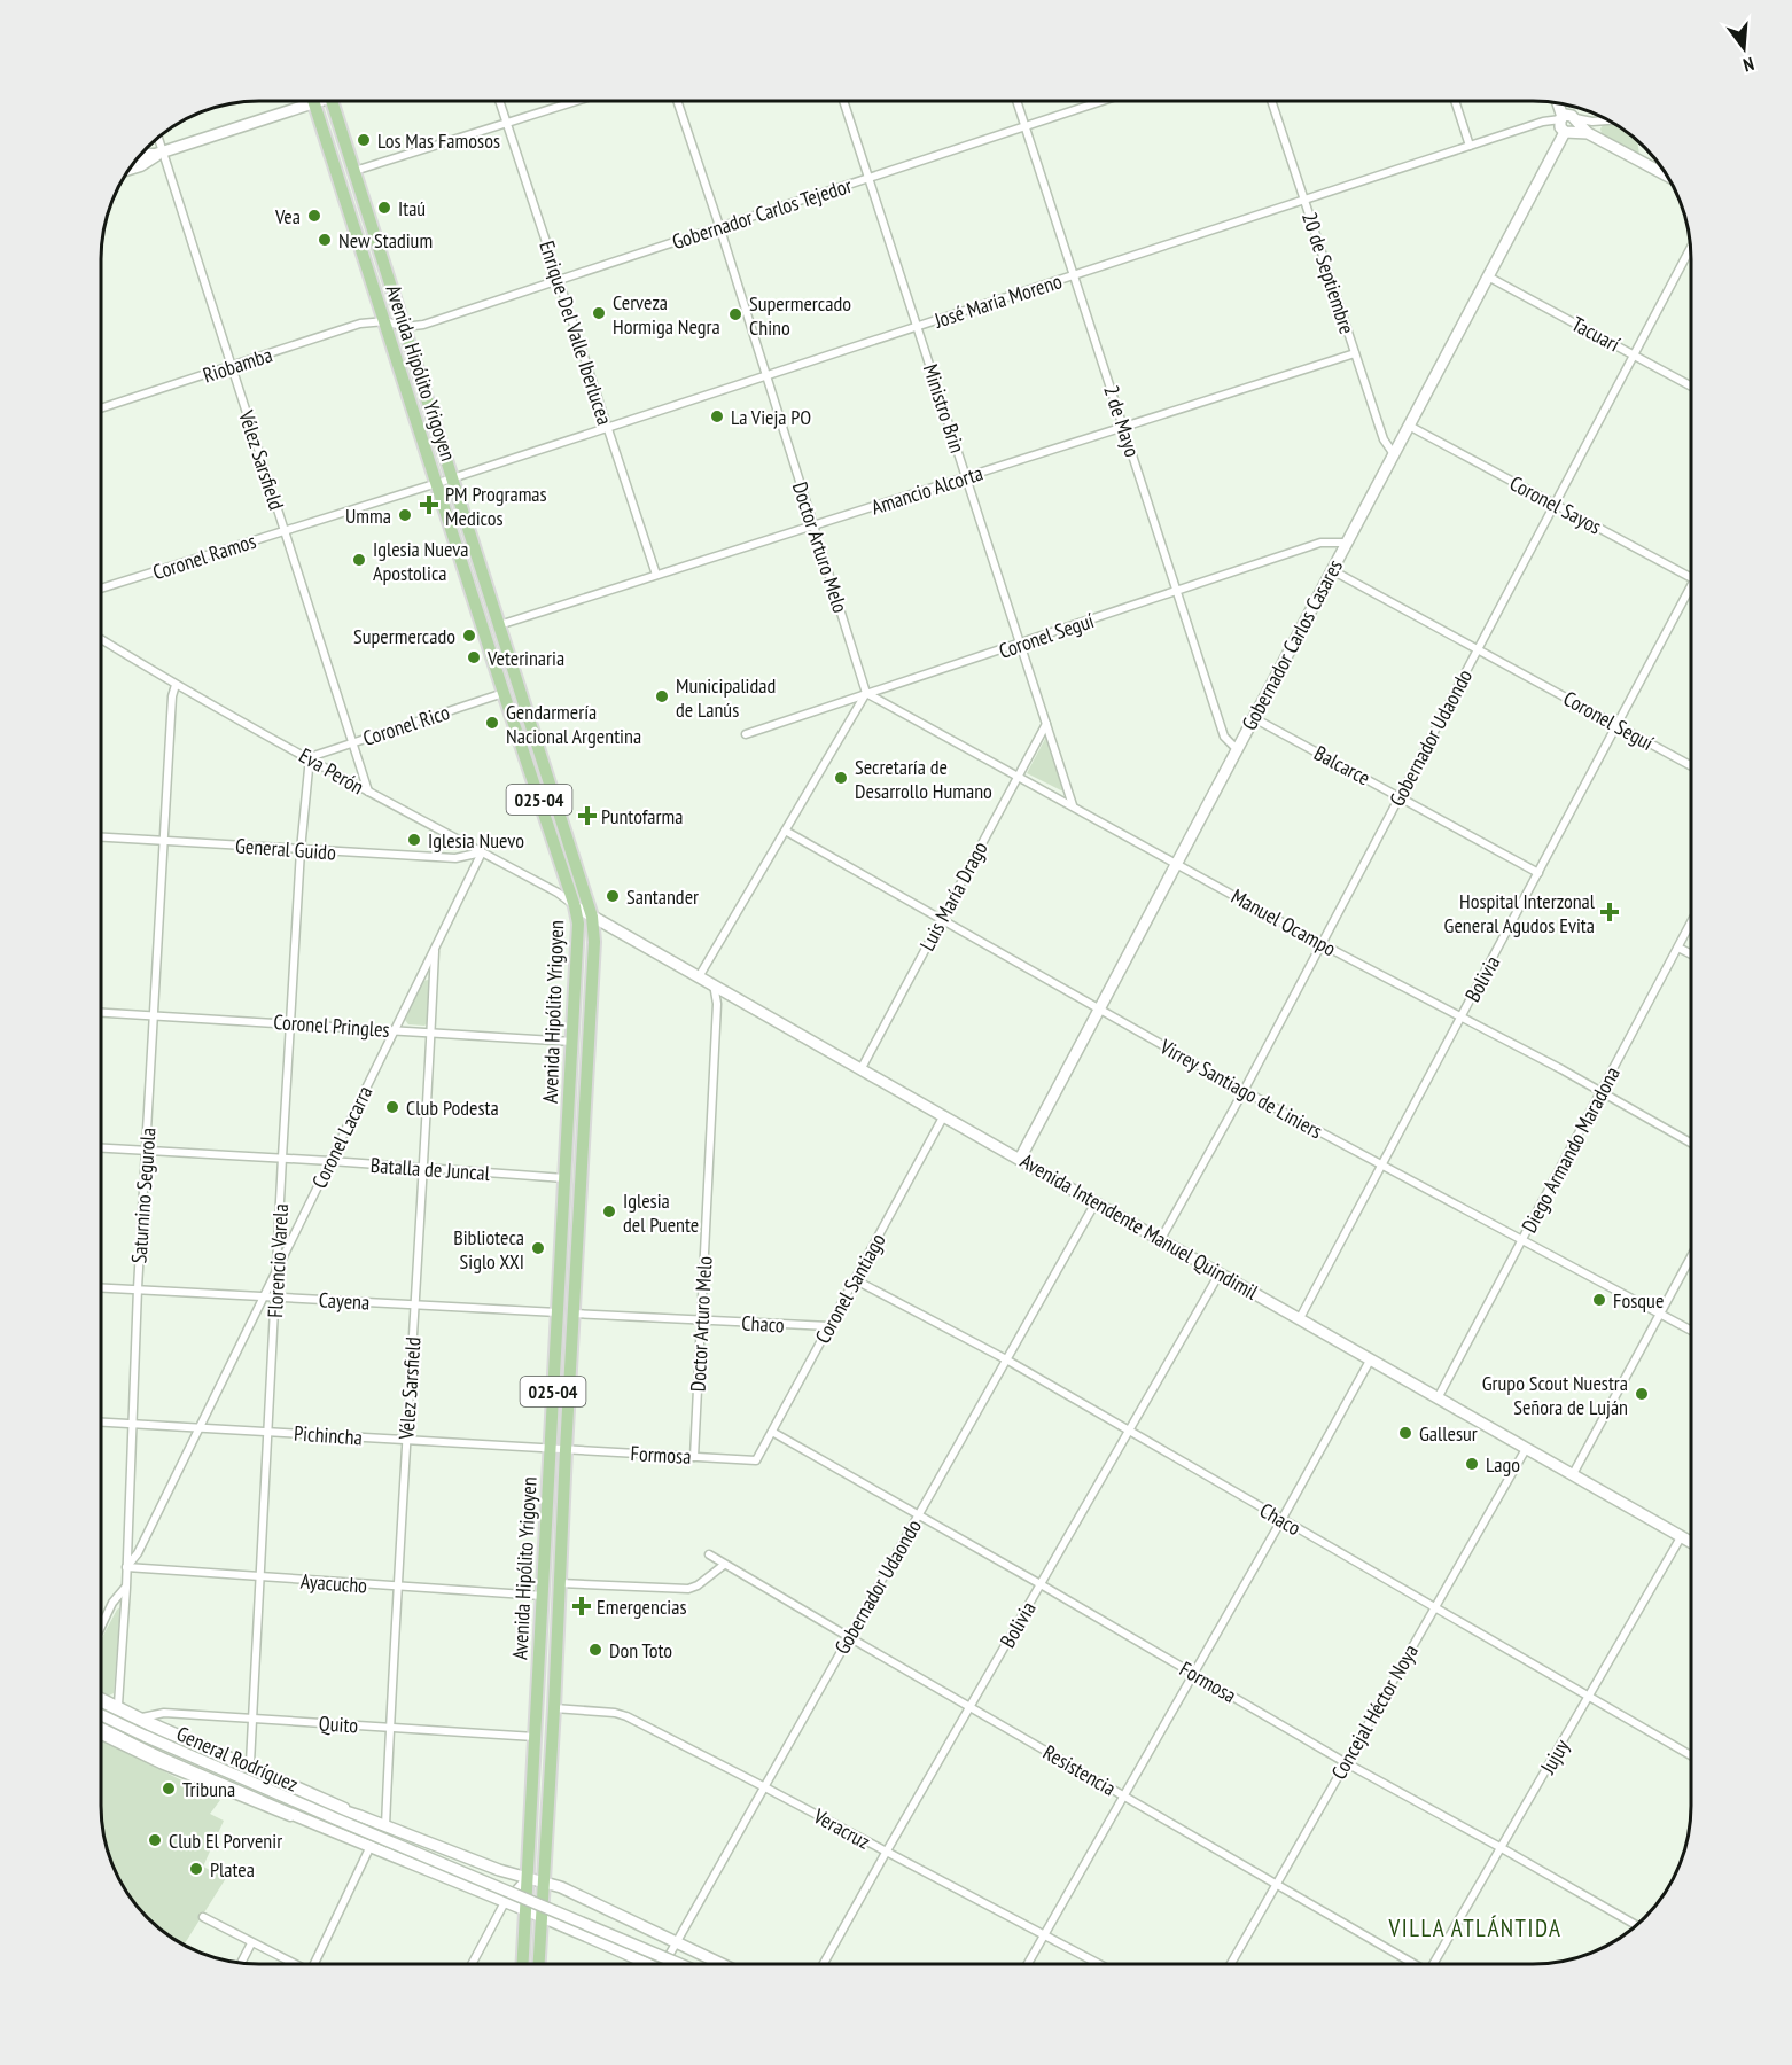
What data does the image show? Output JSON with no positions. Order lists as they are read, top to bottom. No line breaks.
{"streets":{"main road":["Avenida Hipólito Yrigoyen","025-04"],"street":["Gobernador Carlos Tejedor","20 de Septiembre","José María Moreno","Enrique Del Valle Iberlucea","Tacuarí","Riobamba","Ministro Brin","2 de Mayo","Vélez Sarsfield","Amancio Alcorta","Coronel Sayos","Doctor Arturo Melo","Coronel Ramos","Coronel Seguí","Gobernador Carlos Casares","Coronel Rico","Gobernador Udaondo","Balcarce","Eva Perón","General Guido","Luis María Drago","Manuel Ocampo","Bolivia","Coronel Pringles","Virrey Santiago de Liniers","Coronel Lacarra","Diego Armando Maradona","Batalla de Juncal","Saturnino Segurola","Avenida Intendente Manuel Quindimil","Florencio Varela","Coronel Santiago","Cayena","Chaco","Pichincha","Formosa","Ayacucho","Concejal Héctor Noya","Quito","Jujuy","General Rodríguez","Resistencia","Veracruz"]},"crossings":[["Gobernador Carlos Tejedor","Enrique Del Valle Iberlucea"],["Gobernador Carlos Tejedor","Riobamba"],["Gobernador Carlos Tejedor","Avenida Hipólito Yrigoyen"],["Gobernador Carlos Tejedor","Ministro Brin"],["Gobernador Carlos Tejedor","2 de Mayo"],["Gobernador Carlos Tejedor","Doctor Arturo Melo"],["20 de Septiembre","José María Moreno"],["20 de Septiembre","Amancio Alcorta"],["20 de Septiembre","Gobernador Carlos Casares"],["José María Moreno","Enrique Del Valle Iberlucea"],["José María Moreno","Avenida Hipólito Yrigoyen"],["José María Moreno","Ministro Brin"],["José María Moreno","2 de Mayo"],["José María Moreno","Doctor Arturo Melo"],["José María Moreno","Coronel Ramos"],["Enrique Del Valle Iberlucea","Amancio Alcorta"],["Tacuarí","Gobernador Carlos Casares"],["Tacuarí","Gobernador Udaondo"],["Riobamba","Avenida Hipólito Yrigoyen"],["Riobamba","Vélez Sarsfield"],["Avenida Hipólito Yrigoyen","Amancio Alcorta"],["Avenida Hipólito Yrigoyen","Coronel Ramos"],["Avenida Hipólito Yrigoyen","Coronel Rico"],["Avenida Hipólito Yrigoyen","Eva Perón"],["Avenida Hipólito Yrigoyen","Coronel Pringles"],["Avenida Hipólito Yrigoyen","Batalla de Juncal"],["Avenida Hipólito Yrigoyen","Avenida Intendente Manuel Quindimil"],["Avenida Hipólito Yrigoyen","Cayena"],["Avenida Hipólito Yrigoyen","Chaco"],["Avenida Hipólito Yrigoyen","Pichincha"],["Avenida Hipólito Yrigoyen","Formosa"],["Avenida Hipólito Yrigoyen","Ayacucho"],["Avenida Hipólito Yrigoyen","Quito"],["Avenida Hipólito Yrigoyen","General Rodríguez"],["Avenida Hipólito Yrigoyen","Veracruz"],["Ministro Brin","Amancio Alcorta"],["Ministro Brin","Coronel Seguí"],["Ministro Brin","Luis María Drago"],["Ministro Brin","Manuel Ocampo"],["2 de Mayo","Amancio Alcorta"],["2 de Mayo","Coronel Seguí"],["2 de Mayo","Gobernador Carlos Casares"],["Vélez Sarsfield","Coronel Ramos"],["Vélez Sarsfield","Coronel Rico"],["Vélez Sarsfield","Eva Perón"],["Vélez Sarsfield","Coronel Pringles"],["Vélez Sarsfield","Coronel Lacarra"],["Vélez Sarsfield","Batalla de Juncal"],["Vélez Sarsfield","Cayena"],["Vélez Sarsfield","Pichincha"],["Vélez Sarsfield","Ayacucho"],["Vélez Sarsfield","Quito"],["Amancio Alcorta","Doctor Arturo Melo"],["Coronel Sayos","Gobernador Carlos Casares"],["Coronel Sayos","Gobernador Udaondo"],["Doctor Arturo Melo","Coronel Seguí"],["Doctor Arturo Melo","Manuel Ocampo"],["Doctor Arturo Melo","Avenida Intendente Manuel Quindimil"],["Doctor Arturo Melo","Chaco"],["Doctor Arturo Melo","Formosa"],["Coronel Seguí","Gobernador Carlos Casares"],["Coronel Seguí","Gobernador Udaondo"],["Coronel Seguí","Manuel Ocampo"],["Coronel Seguí","Bolivia"],["Gobernador Carlos Casares","Balcarce"],["Gobernador Carlos Casares","Manuel Ocampo"],["Gobernador Carlos Casares","Virrey Santiago de Liniers"],["Gobernador Carlos Casares","Avenida Intendente Manuel Quindimil"],["Coronel Rico","Eva Perón"],["Coronel Rico","Florencio Varela"],["Gobernador Udaondo","Balcarce"],["Gobernador Udaondo","Manuel Ocampo"],["Gobernador Udaondo","Virrey Santiago de Liniers"],["Gobernador Udaondo","Avenida Intendente Manuel Quindimil"],["Gobernador Udaondo","Chaco"],["Gobernador Udaondo","Formosa"],["Gobernador Udaondo","Resistencia"],["Gobernador Udaondo","Veracruz"],["Balcarce","Bolivia"],["Eva Perón","General Guido"],["Eva Perón","Coronel Lacarra"],["Eva Perón","Saturnino Segurola"],["Eva Perón","Avenida Intendente Manuel Quindimil"],["Eva Perón","Florencio Varela"],["General Guido","Coronel Lacarra"],["General Guido","Saturnino Segurola"],["General Guido","Florencio Varela"],["Luis María Drago","Manuel Ocampo"],["Luis María Drago","Virrey Santiago de Liniers"],["Luis María Drago","Avenida Intendente Manuel Quindimil"],["Manuel Ocampo","Bolivia"],["Manuel Ocampo","Diego Armando Maradona"],["Bolivia","Virrey Santiago de Liniers"],["Bolivia","Avenida Intendente Manuel Quindimil"],["Bolivia","Chaco"],["Bolivia","Formosa"],["Bolivia","Resistencia"],["Bolivia","Veracruz"],["Coronel Pringles","Coronel Lacarra"],["Coronel Pringles","Saturnino Segurola"],["Coronel Pringles","Florencio Varela"],["Virrey Santiago de Liniers","Diego Armando Maradona"],["Coronel Lacarra","Batalla de Juncal"],["Coronel Lacarra","Saturnino Segurola"],["Coronel Lacarra","Florencio Varela"],["Coronel Lacarra","Cayena"],["Coronel Lacarra","Pichincha"],["Coronel Lacarra","Ayacucho"],["Diego Armando Maradona","Avenida Intendente Manuel Quindimil"],["Batalla de Juncal","Saturnino Segurola"],["Batalla de Juncal","Florencio Varela"],["Saturnino Segurola","Cayena"],["Saturnino Segurola","Pichincha"],["Saturnino Segurola","Ayacucho"],["Saturnino Segurola","General Rodríguez"],["Avenida Intendente Manuel Quindimil","Coronel Santiago"],["Avenida Intendente Manuel Quindimil","Concejal Héctor Noya"],["Avenida Intendente Manuel Quindimil","Jujuy"],["Florencio Varela","Cayena"],["Florencio Varela","Pichincha"],["Florencio Varela","Ayacucho"],["Florencio Varela","Quito"],["Florencio Varela","General Rodríguez"],["Coronel Santiago","Chaco"],["Coronel Santiago","Formosa"],["Chaco","Concejal Héctor Noya"],["Chaco","Jujuy"],["Pichincha","Formosa"],["Formosa","Concejal Héctor Noya"],["Formosa","Jujuy"],["Concejal Héctor Noya","Resistencia"],["Quito","General Rodríguez"]],"districts":["VILLA ATLÁNTIDA"],"places":{"other":["Los Mas Famosos","Itaú","Vea","New Stadium","Cerveza Hormiga Negra","Supermercado Chino","La Vieja PO","Umma","Iglesia Nueva Apostolica","Supermercado","Veterinaria","Municipalidad de Lanús","Gendarmería Nacional Argentina","Secretaría de Desarrollo Humano","Iglesia Nuevo","Santander","Club Podesta","Iglesia del Puente","Biblioteca Siglo XXI","Fosque","Grupo Scout Nuestra Señora de Luján","Gallesur","Lago","Don Toto","Tribuna","Club El Porvenir","Platea"],"health":["PM Programas Medicos","Puntofarma","Hospital Interzonal General Agudos Evita","Emergencias"]},"north":"bottom"}
